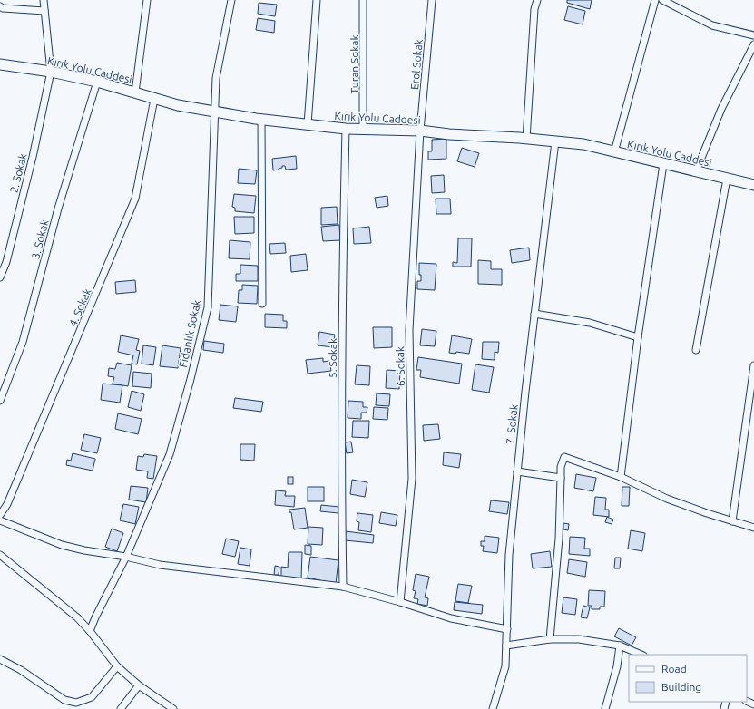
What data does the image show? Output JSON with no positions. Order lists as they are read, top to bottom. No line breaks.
{"streets":{"street":["Turan Sokak","Erol Sokak","Kırık Yolu Caddesi","2. Sokak","3. Sokak","4. Sokak","Fidanlık Sokak","5. Sokak","6. Sokak","7. Sokak"]},"crossings":[["Turan Sokak","Kırık Yolu Caddesi"],["Erol Sokak","Kırık Yolu Caddesi"],["Erol Sokak","6. Sokak"],["Kırık Yolu Caddesi","2. Sokak"],["Kırık Yolu Caddesi","3. Sokak"],["Kırık Yolu Caddesi","4. Sokak"],["Kırık Yolu Caddesi","Fidanlık Sokak"],["Kırık Yolu Caddesi","5. Sokak"],["Kırık Yolu Caddesi","6. Sokak"],["Kırık Yolu Caddesi","7. Sokak"]],"legend":["Road","Building"]}
